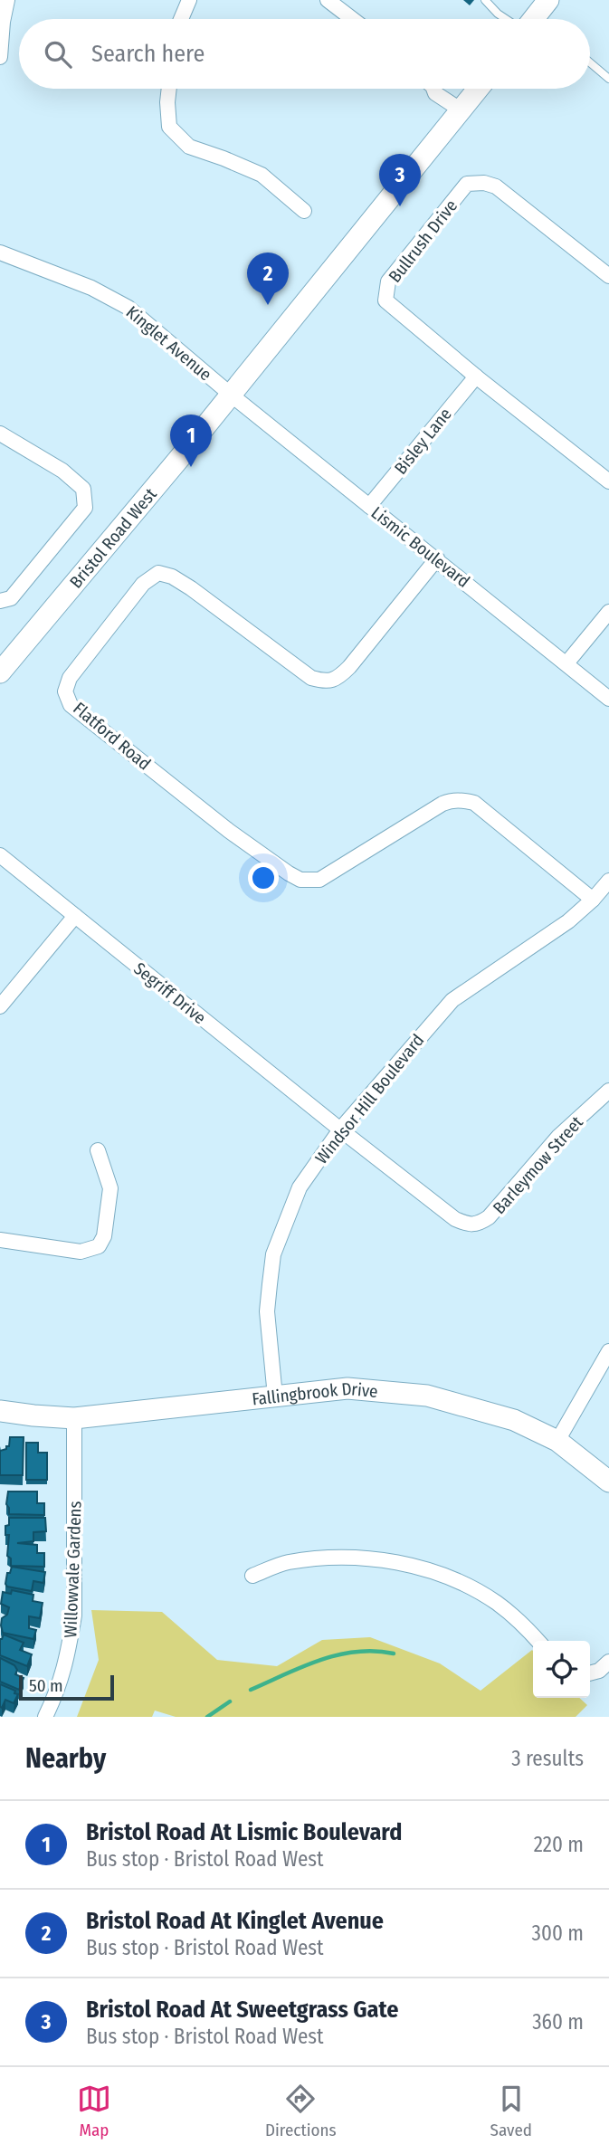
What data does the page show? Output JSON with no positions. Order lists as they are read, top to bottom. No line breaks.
{"streets":{"street":["Bullrush Drive","Kinglet Avenue","Bisley Lane","Bristol Road West","Lismic Boulevard","Flatford Road","Segriff Drive","Windsor Hill Boulevard","Barleymow Street","Fallingbrook Drive","Willowvale Gardens"]},"crossings":[["Bullrush Drive","Bisley Lane"],["Kinglet Avenue","Bristol Road West"],["Kinglet Avenue","Lismic Boulevard"],["Bisley Lane","Lismic Boulevard"],["Bristol Road West","Lismic Boulevard"],["Lismic Boulevard","Flatford Road"],["Flatford Road","Windsor Hill Boulevard"],["Segriff Drive","Windsor Hill Boulevard"],["Segriff Drive","Barleymow Street"],["Windsor Hill Boulevard","Barleymow Street"],["Windsor Hill Boulevard","Fallingbrook Drive"],["Fallingbrook Drive","Willowvale Gardens"]],"scale_bar":"50 m","page":{"search":"Search here","pins":["3","2","1"],"scale":"50 m","heading":["Nearby","3 results"],"list":[{"mark":"1","name":"Bristol Road At Lismic Boulevard","note":"Bus stop · Bristol Road West","value":"220 m"},{"mark":"2","name":"Bristol Road At Kinglet Avenue","note":"Bus stop · Bristol Road West","value":"300 m"},{"mark":"3","name":"Bristol Road At Sweetgrass Gate","note":"Bus stop · Bristol Road West","value":"360 m"}],"nav":["Map","Directions","Saved"]}}
